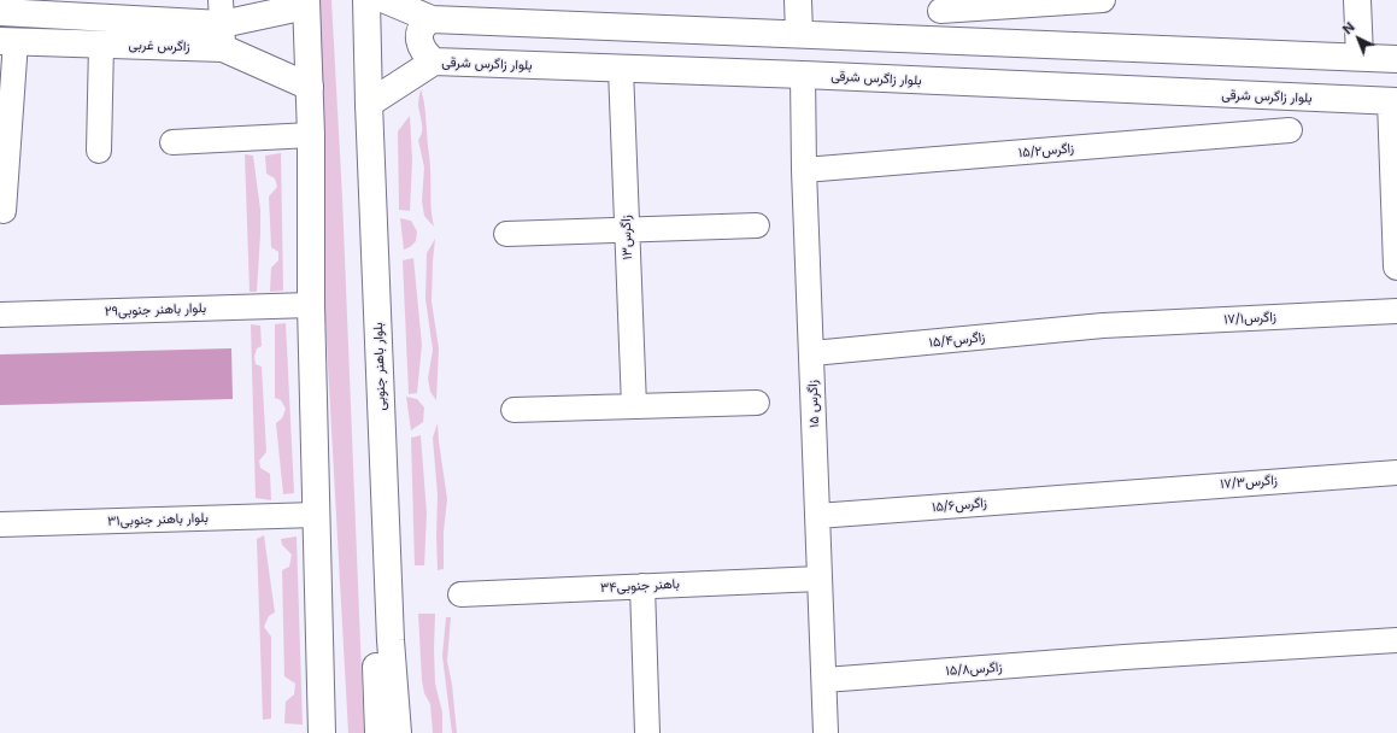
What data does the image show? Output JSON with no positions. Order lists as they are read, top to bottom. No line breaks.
{"streets":{"main road":["زاگرس غربی","بلوار زاگرس شرقی","بلوار باهنر جنوبی"],"street":["زاگرس۱۵/۲","زاگرس۱۳","بلوار باهنر جنوبی۲۹","زاگرس۱۷/۱","زاگرس۱۵/۴","زاگرس ۱۵","زاگرس۱۷/۳","زاگرس۱۵/۶","بلوار باهنر جنوبی۳۱","باهنر جنوبی۳۴","زاگرس۱۵/۸"]},"crossings":[["بلوار زاگرس شرقی","زاگرس۱۳"],["بلوار زاگرس شرقی","بلوار باهنر جنوبی"],["بلوار زاگرس شرقی","زاگرس ۱۵"],["زاگرس۱۵/۲","زاگرس ۱۵"],["زاگرس۱۷/۱","زاگرس۱۵/۴"],["زاگرس۱۵/۴","زاگرس ۱۵"],["زاگرس ۱۵","زاگرس۱۵/۶"],["زاگرس ۱۵","باهنر جنوبی۳۴"],["زاگرس ۱۵","زاگرس۱۵/۸"],["زاگرس۱۷/۳","زاگرس۱۵/۶"]],"north":"top left"}
